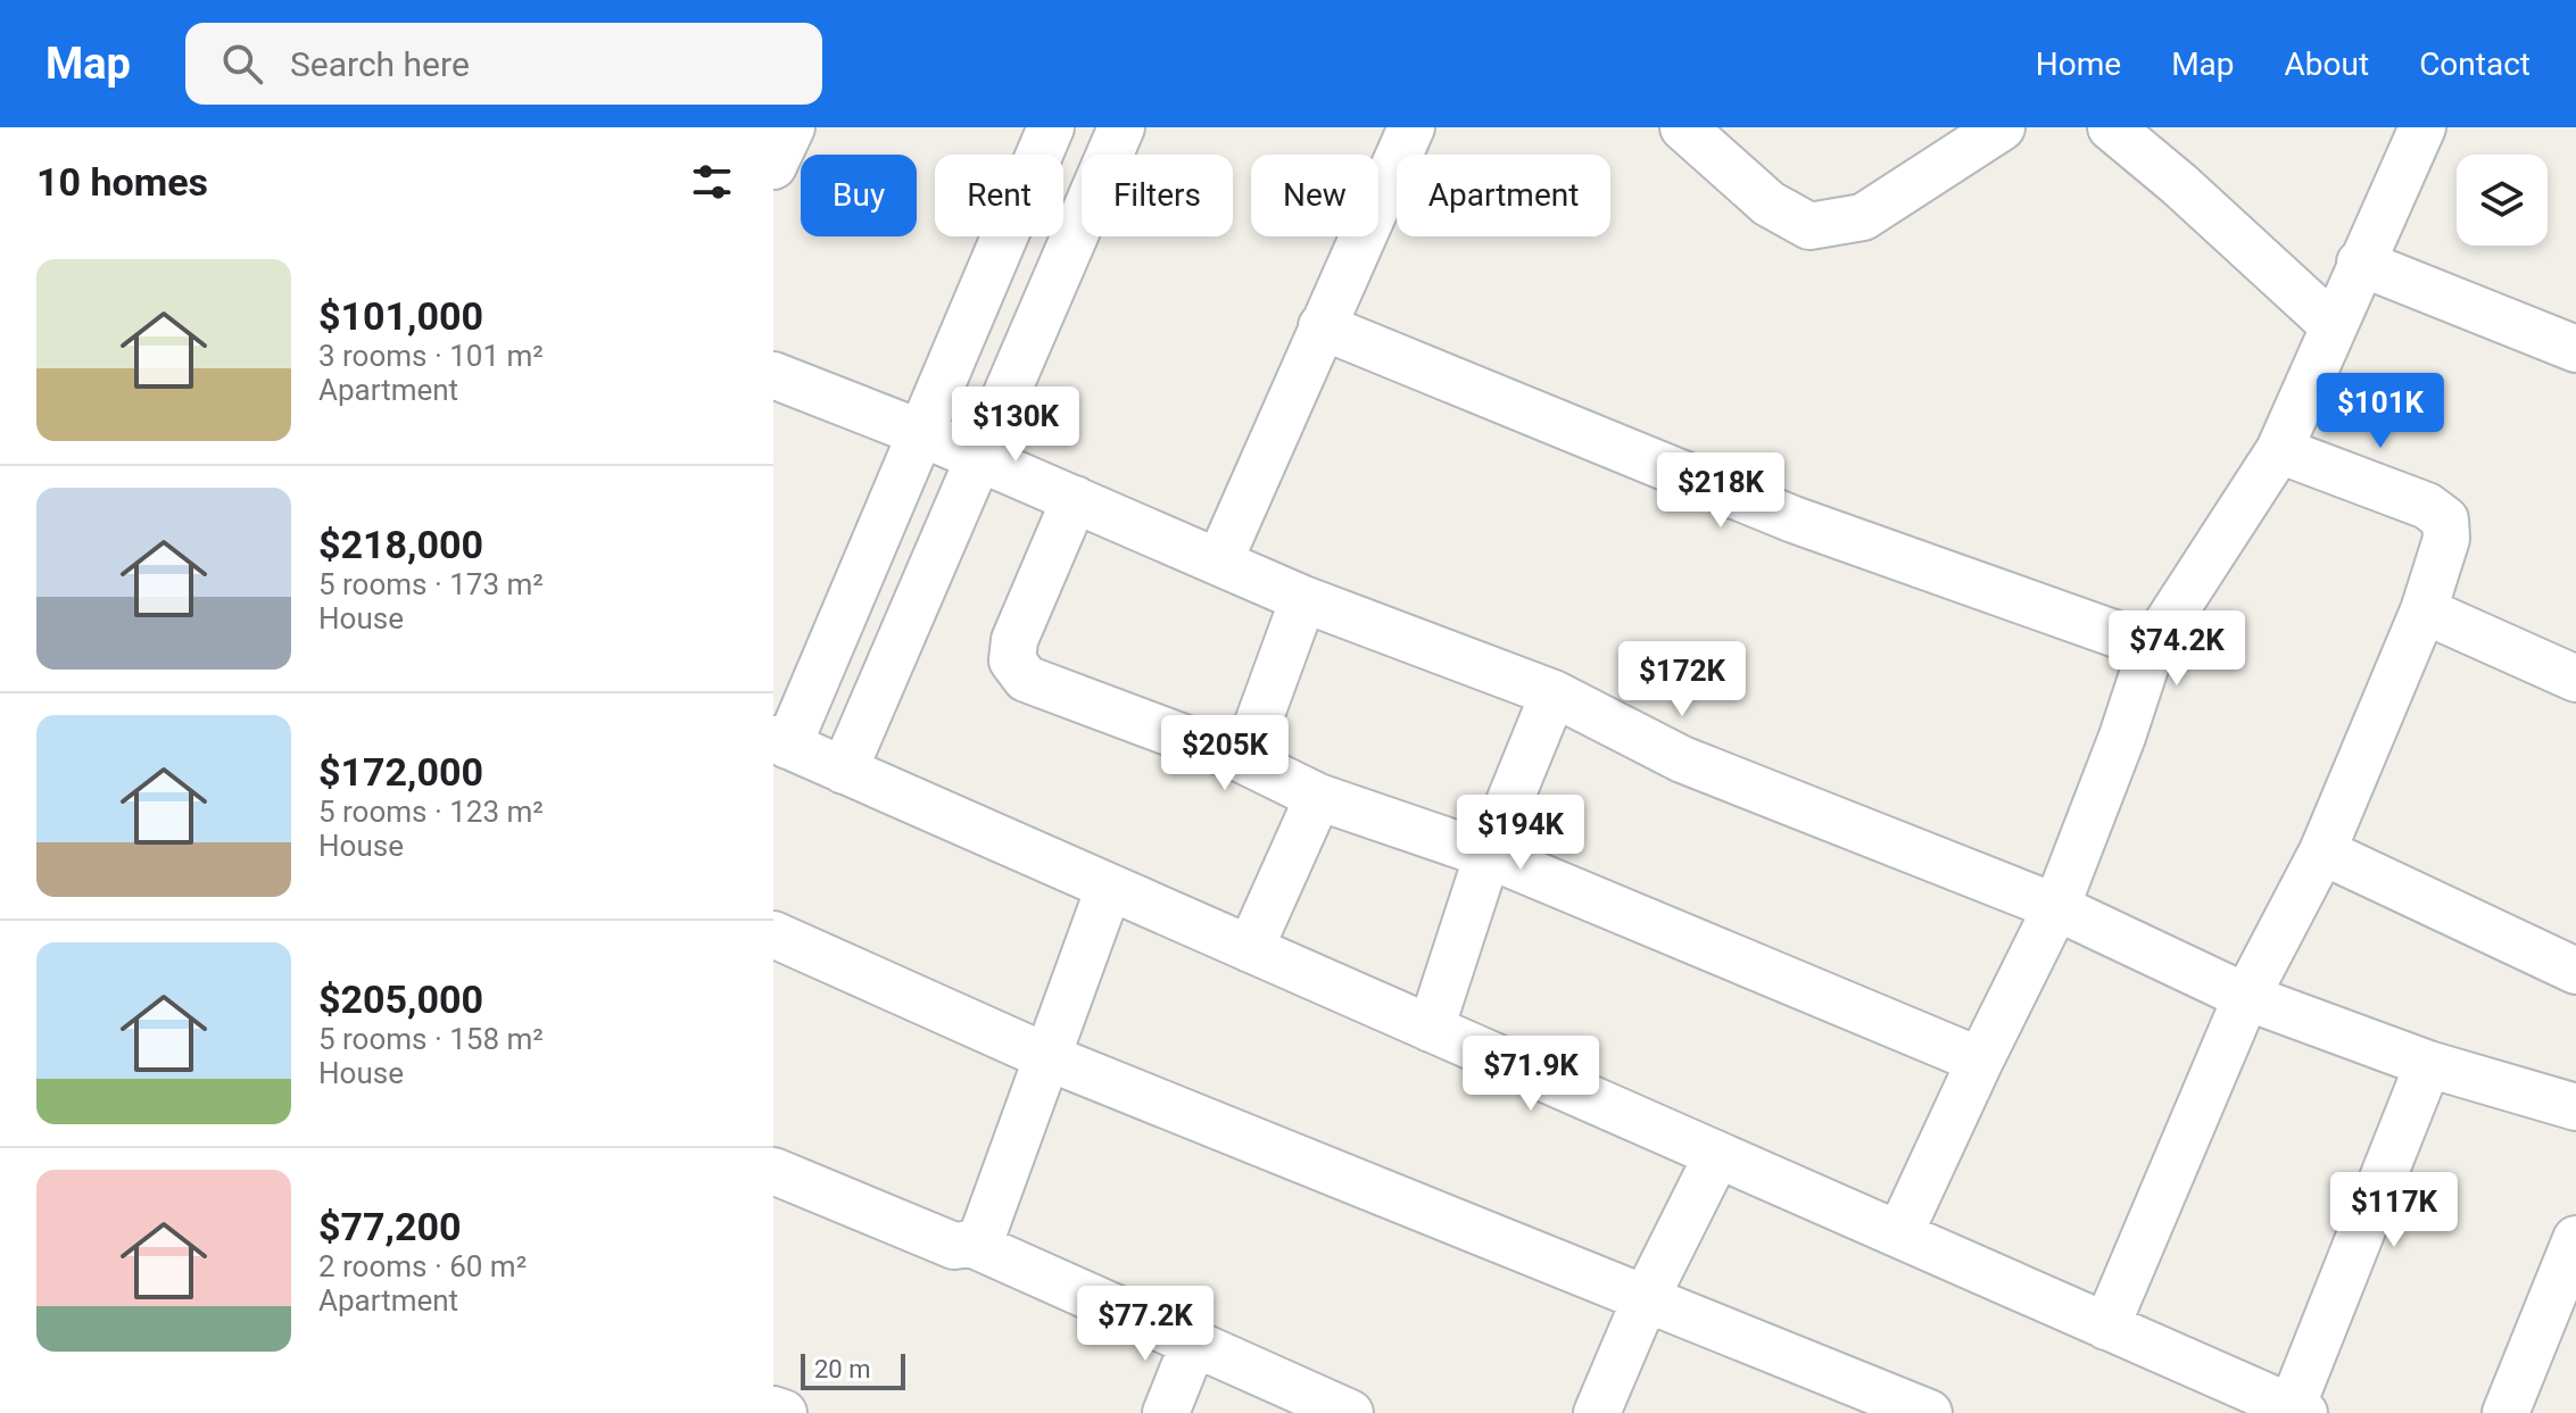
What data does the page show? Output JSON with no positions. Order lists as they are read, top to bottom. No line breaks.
{"scale_bar":"20 m","page":{"header":"Map","search":"Search here","nav":["Home","Map","About","Contact"],"heading":"10 homes","chip":["Buy","Rent","Filters","New","Apartment"],"list":[{"name":"$101,000","note":"3 rooms · 101 m² · Apartment"},{"name":"$218,000","note":"5 rooms · 173 m² · House"},{"name":"$172,000","note":"5 rooms · 123 m² · House"},{"name":"$205,000","note":"5 rooms · 158 m² · House"},{"name":"$77,200","note":"2 rooms · 60 m² · Apartment"}],"price":["$101K","$130K","$218K","$74.2K","$172K","$205K","$194K","$71.9K","$117K","$77.2K"],"scale":"20 m"}}
